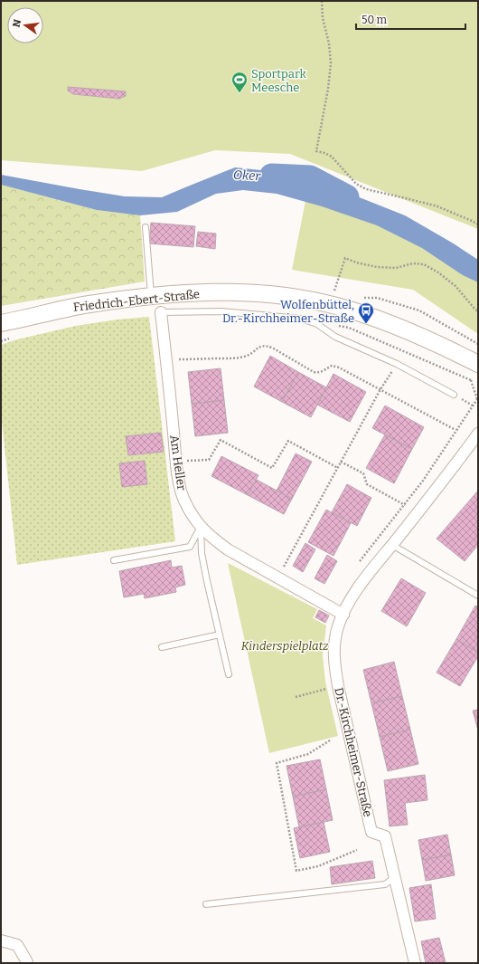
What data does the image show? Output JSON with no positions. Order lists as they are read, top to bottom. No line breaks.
{"streets":{"main road":["Friedrich-Ebert-Straße"],"street":["Am Heller","Dr.-Kirchheimer-Straße"]},"crossings":[["Am Heller","Dr.-Kirchheimer-Straße"]],"water":["Oker"],"parks":["Kinderspielplatz"],"places":{"sports":["Sportpark Meesche"],"bus stop":["Wolfenbüttel, Dr.-Kirchheimer-Straße"]},"scale_bar":"50 m","north":"left"}
